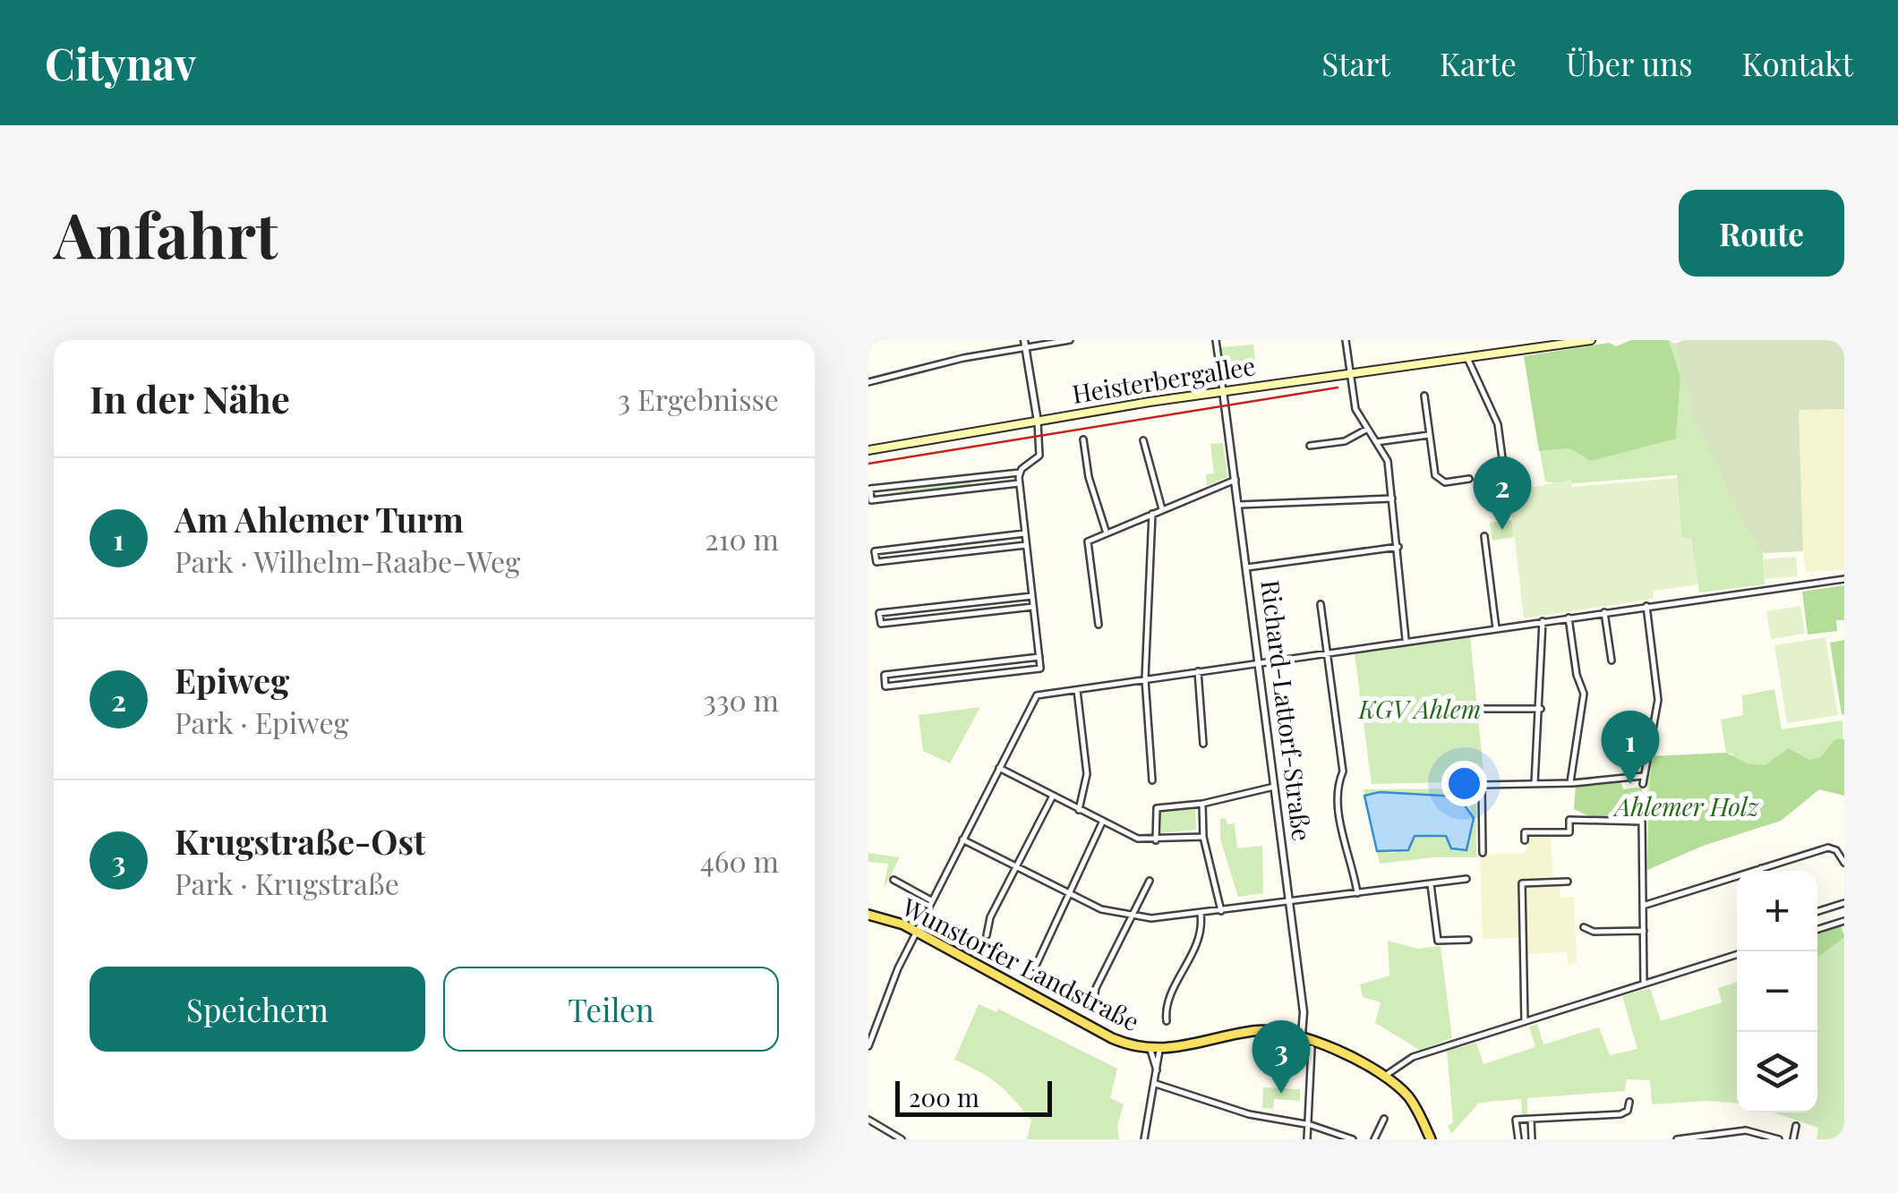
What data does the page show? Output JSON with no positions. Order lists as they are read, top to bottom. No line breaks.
{"streets":{"main road":["Heisterbergallee","Wunstorfer Landstraße"],"street":["Richard-Lattorf-Straße"]},"crossings":[["Heisterbergallee","Richard-Lattorf-Straße"],["Richard-Lattorf-Straße","Wunstorfer Landstraße"]],"parks":["KGV Ahlem","Ahlemer Holz"],"scale_bar":"200 m","page":{"header":"Citynav","nav":["Start","Karte","Über uns","Kontakt"],"buttons":["Route",["Speichern","Teilen"]],"title":"Anfahrt","heading":["In der Nähe","3 Ergebnisse"],"list":[{"mark":"1","name":"Am Ahlemer Turm","note":"Park · Wilhelm-Raabe-Weg","value":"210 m"},{"mark":"2","name":"Epiweg","note":"Park · Epiweg","value":"330 m"},{"mark":"3","name":"Krugstraße-Ost","note":"Park · Krugstraße","value":"460 m"}],"pins":["2","1","3"],"map_buttons":["+","−"],"scale":"200 m"}}
